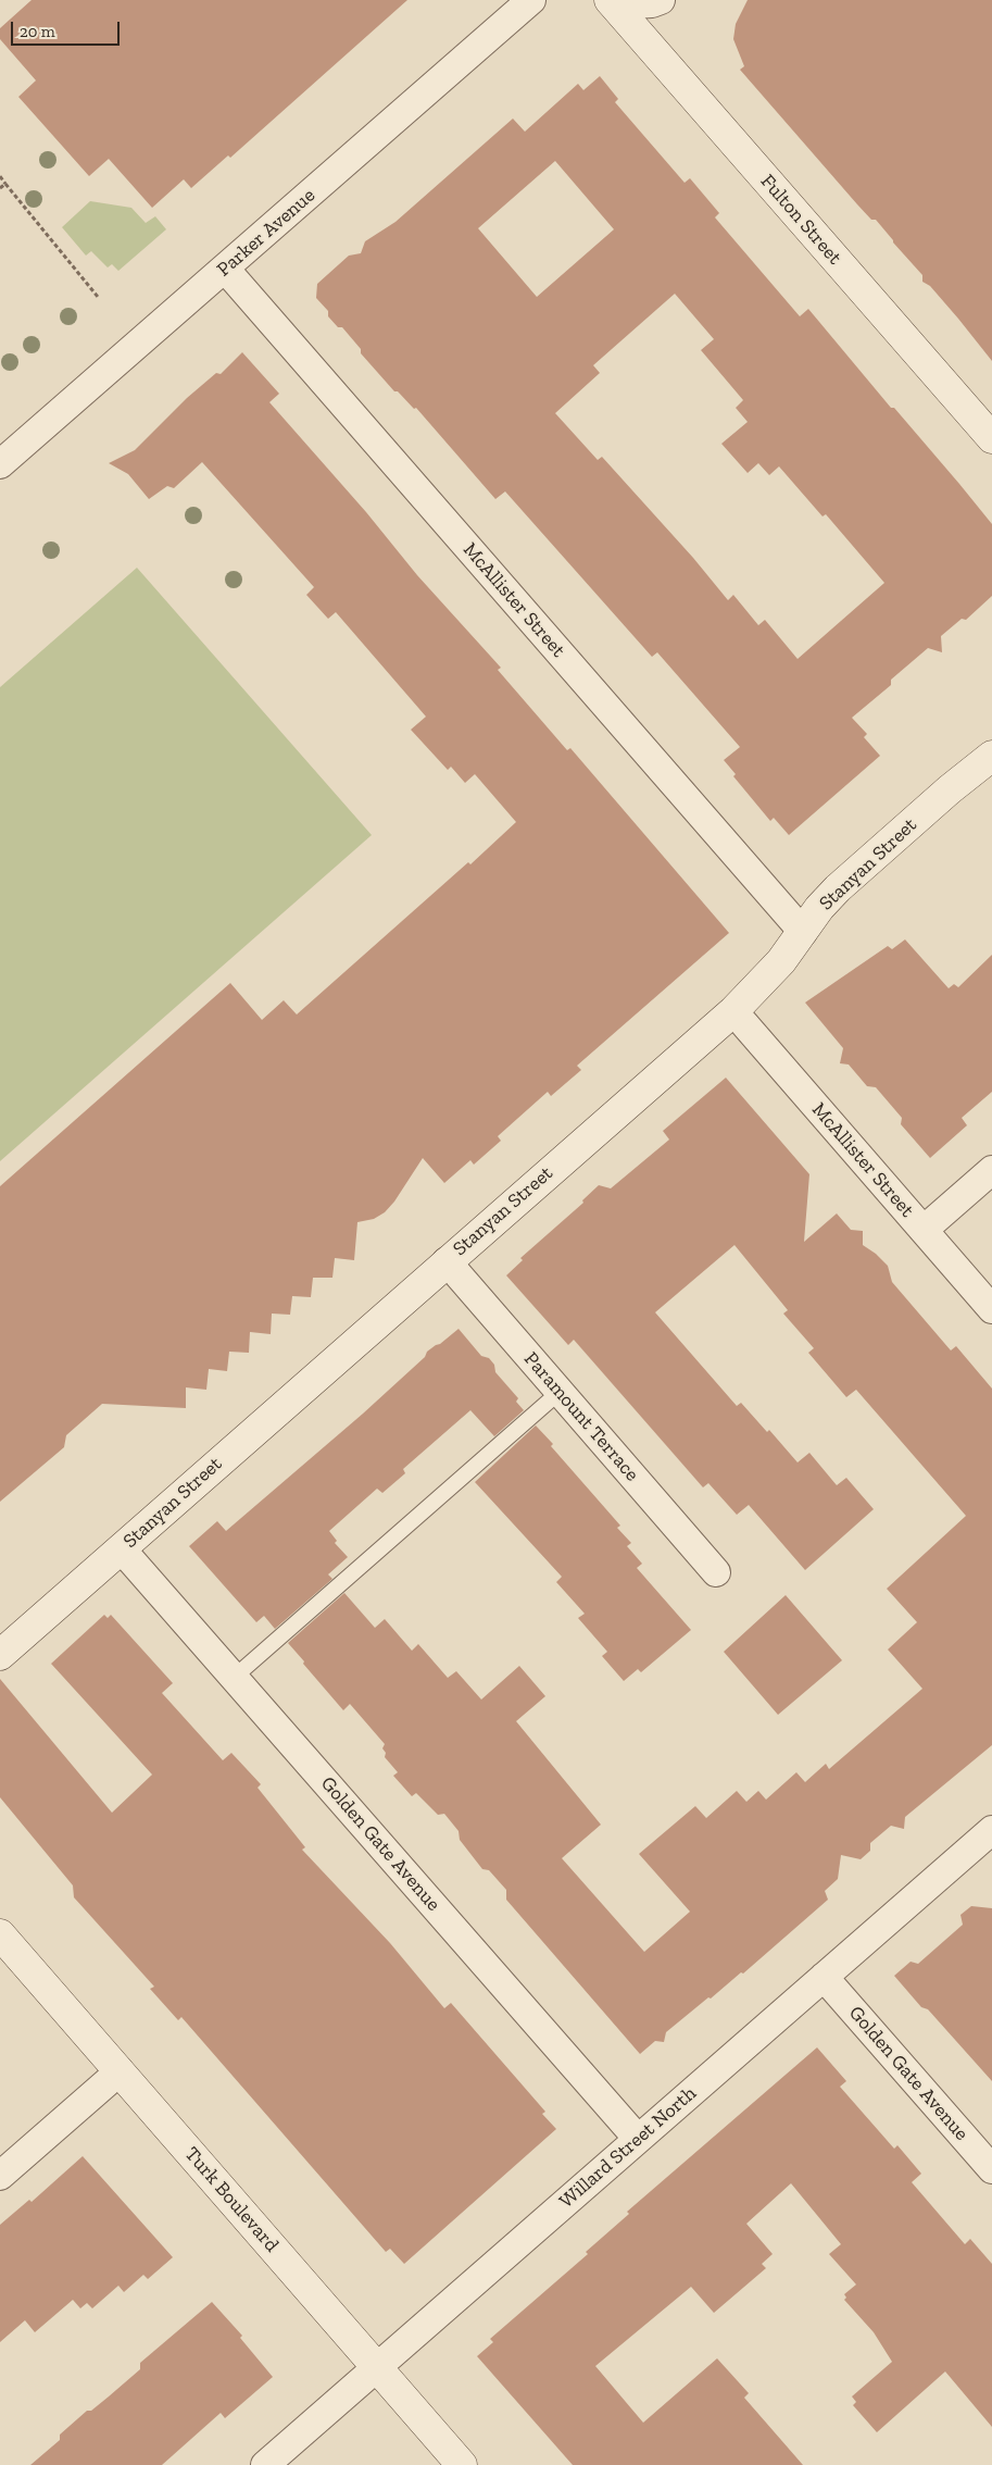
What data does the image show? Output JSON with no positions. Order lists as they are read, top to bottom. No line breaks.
{"streets":{"main road":["Fulton Street","Stanyan Street","Turk Boulevard"],"street":["Parker Avenue","McAllister Street","Paramount Terrace","Golden Gate Avenue","Willard Street North"]},"crossings":[["Parker Avenue","McAllister Street"],["McAllister Street","Stanyan Street"],["Stanyan Street","Paramount Terrace"],["Stanyan Street","Golden Gate Avenue"],["Golden Gate Avenue","Willard Street North"],["Willard Street North","Turk Boulevard"]],"scale_bar":"20 m"}
